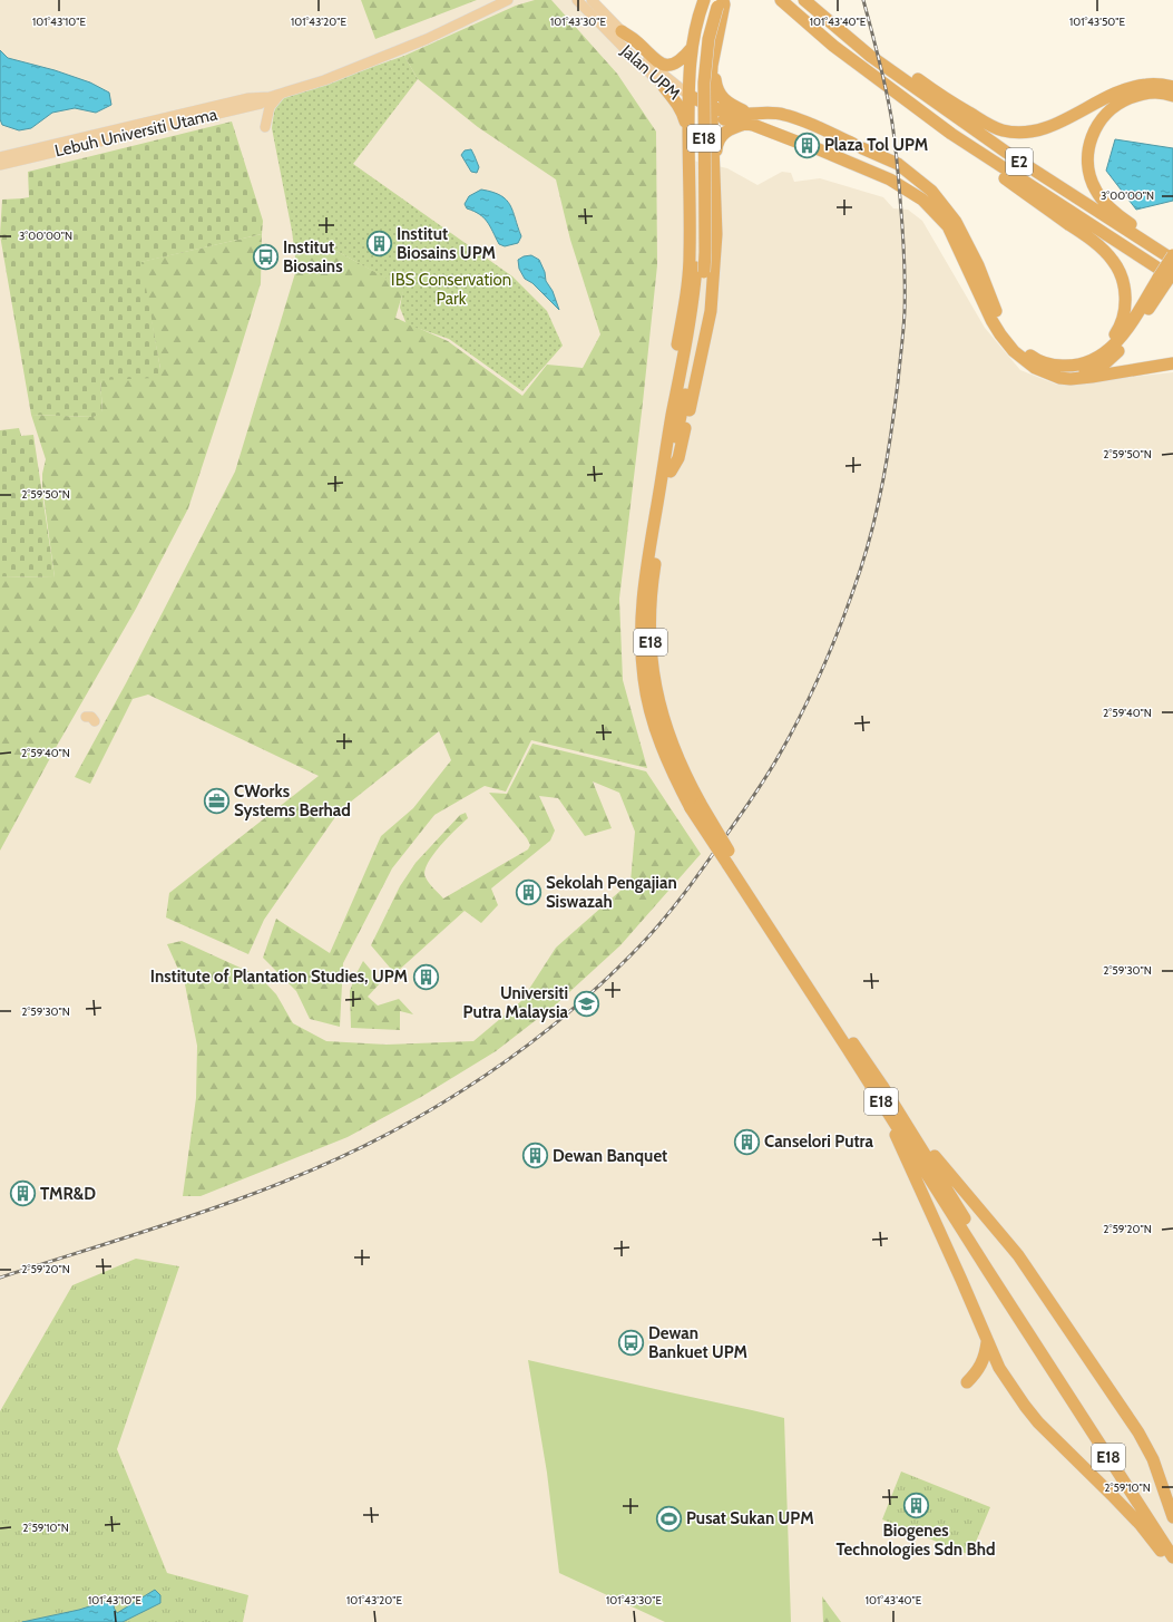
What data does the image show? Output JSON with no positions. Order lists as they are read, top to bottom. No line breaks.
{"streets":{"highway":["E18","E2"],"main road":["Jalan UPM","Lebuh Universiti Utama"]},"parks":["IBS Conservation Park"],"places":{"building":["Plaza Tol UPM","Institut Biosains UPM","Sekolah Pengajian Siswazah","Institute of Plantation Studies, UPM","Canselori Putra","Dewan Banquet","TMR&D","Biogenes Technologies Sdn Bhd"],"bus stop":["Institut Biosains","Dewan Bankuet UPM"],"office":["CWorks Systems Berhad"],"school or university":["Universiti Putra Malaysia"],"sports":["Pusat Sukan UPM"]},"coordinates":["101°43'10\"E","101°43'20\"E","101°43'30\"E","101°43'40\"E","101°43'50\"E","3°00'00\"N","2°59'50\"N","2°59'40\"N","2°59'30\"N","2°59'20\"N","2°59'10\"N"]}
